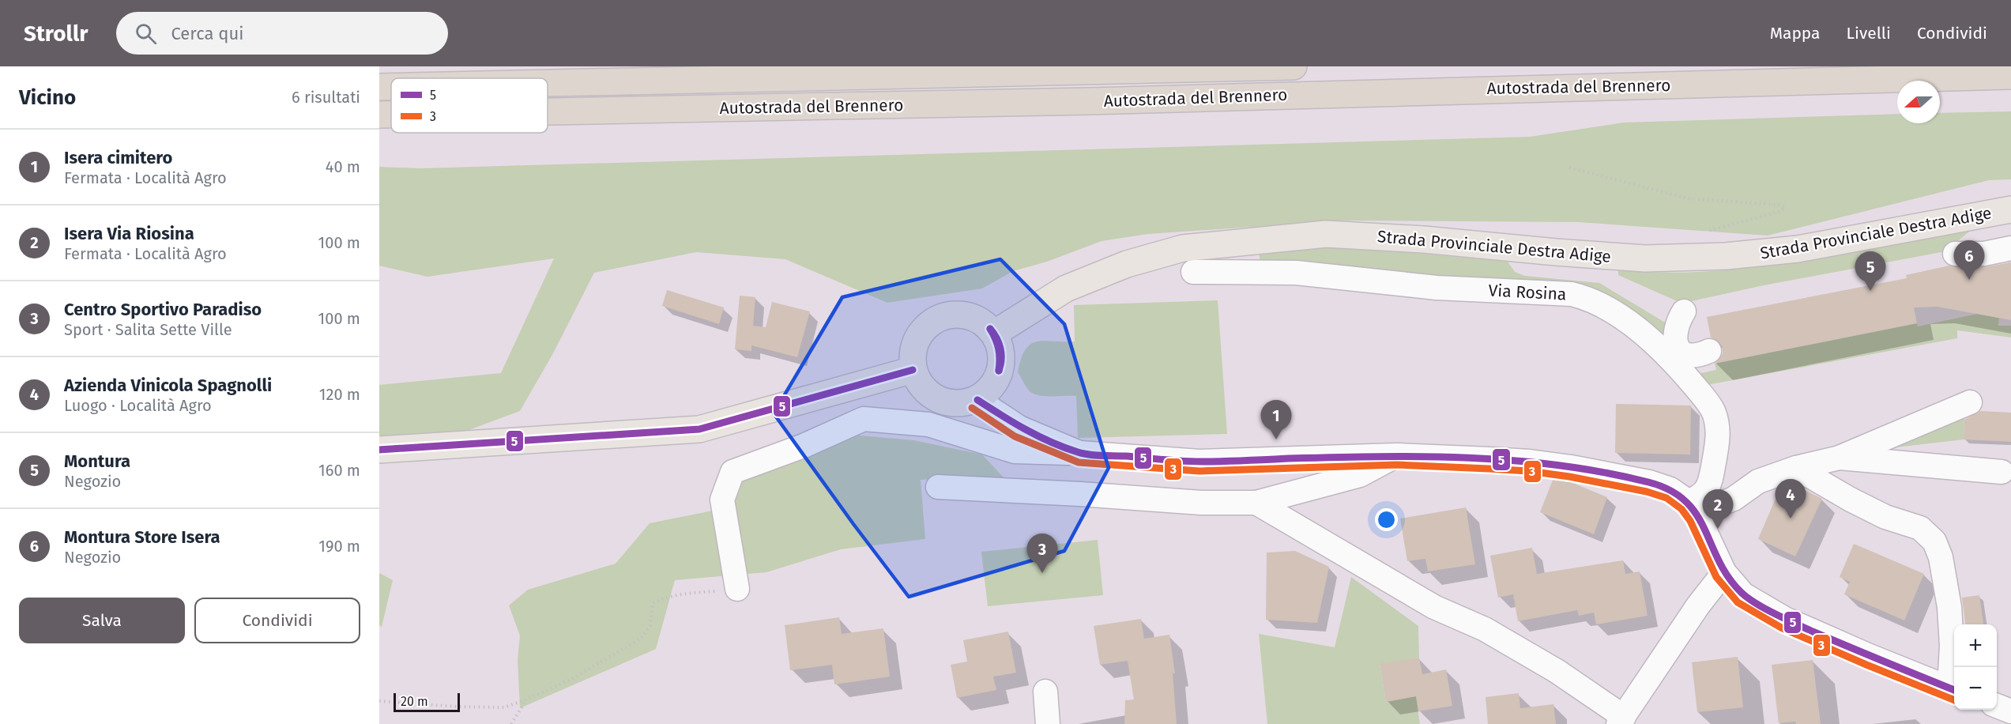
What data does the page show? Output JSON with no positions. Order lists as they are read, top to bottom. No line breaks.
{"streets":{"highway":["Autostrada del Brennero"],"main road":["Strada Provinciale Destra Adige"],"street":["Via Rosina"]},"lines":["transit line 5","transit line 3"],"legend":["5","3"],"scale_bar":"20 m","north":"left","page":{"header":"Strollr","search":"Cerca qui","nav":["Mappa","Livelli","Condividi"],"heading":["Vicino","6 risultati"],"list":[{"mark":"1","name":"Isera cimitero","note":"Fermata · Località Agro","value":"40 m"},{"mark":"2","name":"Isera Via Riosina","note":"Fermata · Località Agro","value":"100 m"},{"mark":"3","name":"Centro Sportivo Paradiso","note":"Sport · Salita Sette Ville","value":"100 m"},{"mark":"4","name":"Azienda Vinicola Spagnolli","note":"Luogo · Località Agro","value":"120 m"},{"mark":"5","name":"Montura","note":"Negozio","value":"160 m"},{"mark":"6","name":"Montura Store Isera","note":"Negozio","value":"190 m"}],"pins":["6","5","1","4","2","3"],"buttons":["Salva","Condividi"],"map_buttons":["+","−"],"scale":"20 m"}}
